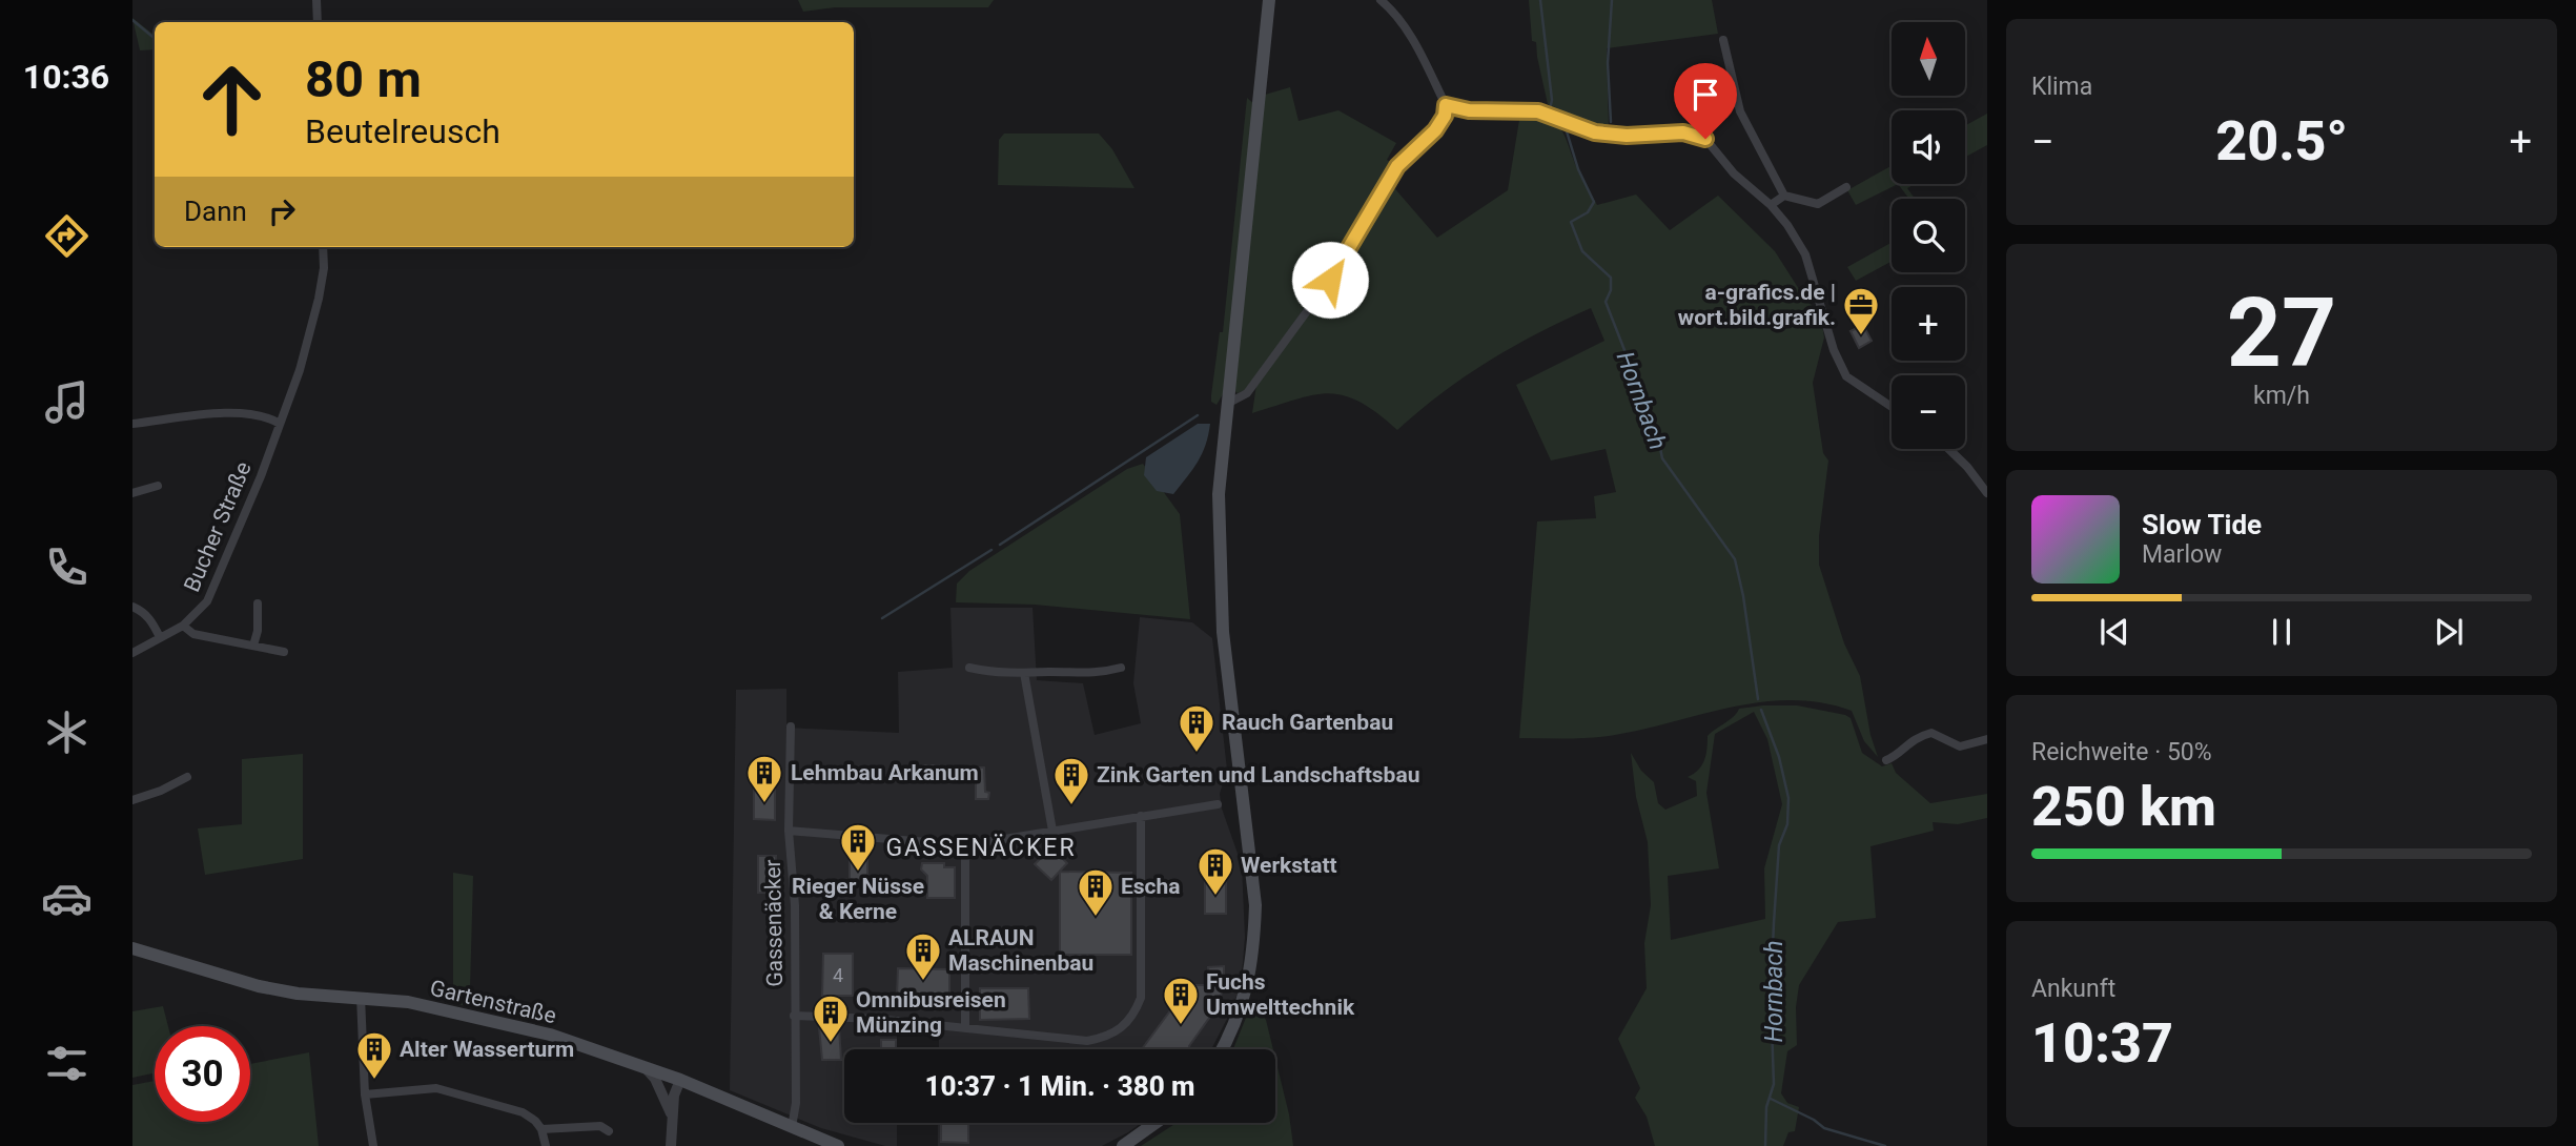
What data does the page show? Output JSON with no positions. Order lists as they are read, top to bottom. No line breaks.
{"streets":{"main road":["Gartenstraße"],"street":["Bucher Straße","Gassenäcker"]},"crossings":[["Gassenäcker","Gartenstraße"]],"districts":["GASSENÄCKER"],"water":["Hornbach"],"places":{"office":["a-grafics.de | wort.bild.grafik."],"building":["Rauch Gartenbau","Lehmbau Arkanum","Zink Garten und Landschaftsbau","Rieger Nüsse & Kerne","Werkstatt","Escha","ALRAUN Maschinenbau","Fuchs Umwelttechnik","Omnibusreisen Münzing","Alter Wasserturm"]},"house_numbers":["4"],"north":"top","page":{"tabs":"10:36","tile":["Klima",["27","km/h"],["Reichweite · 50%","250 km"],["Ankunft","10:37"]],"map_buttons":["+","−"],"turn":["80 m","Beutelreusch"],"heat":["−","20.5°","+"],"then":"Dann","song":["Slow Tide","Marlow"],"limit":"30","trip":"10:37 · 1 Min. · 380 m"}}
